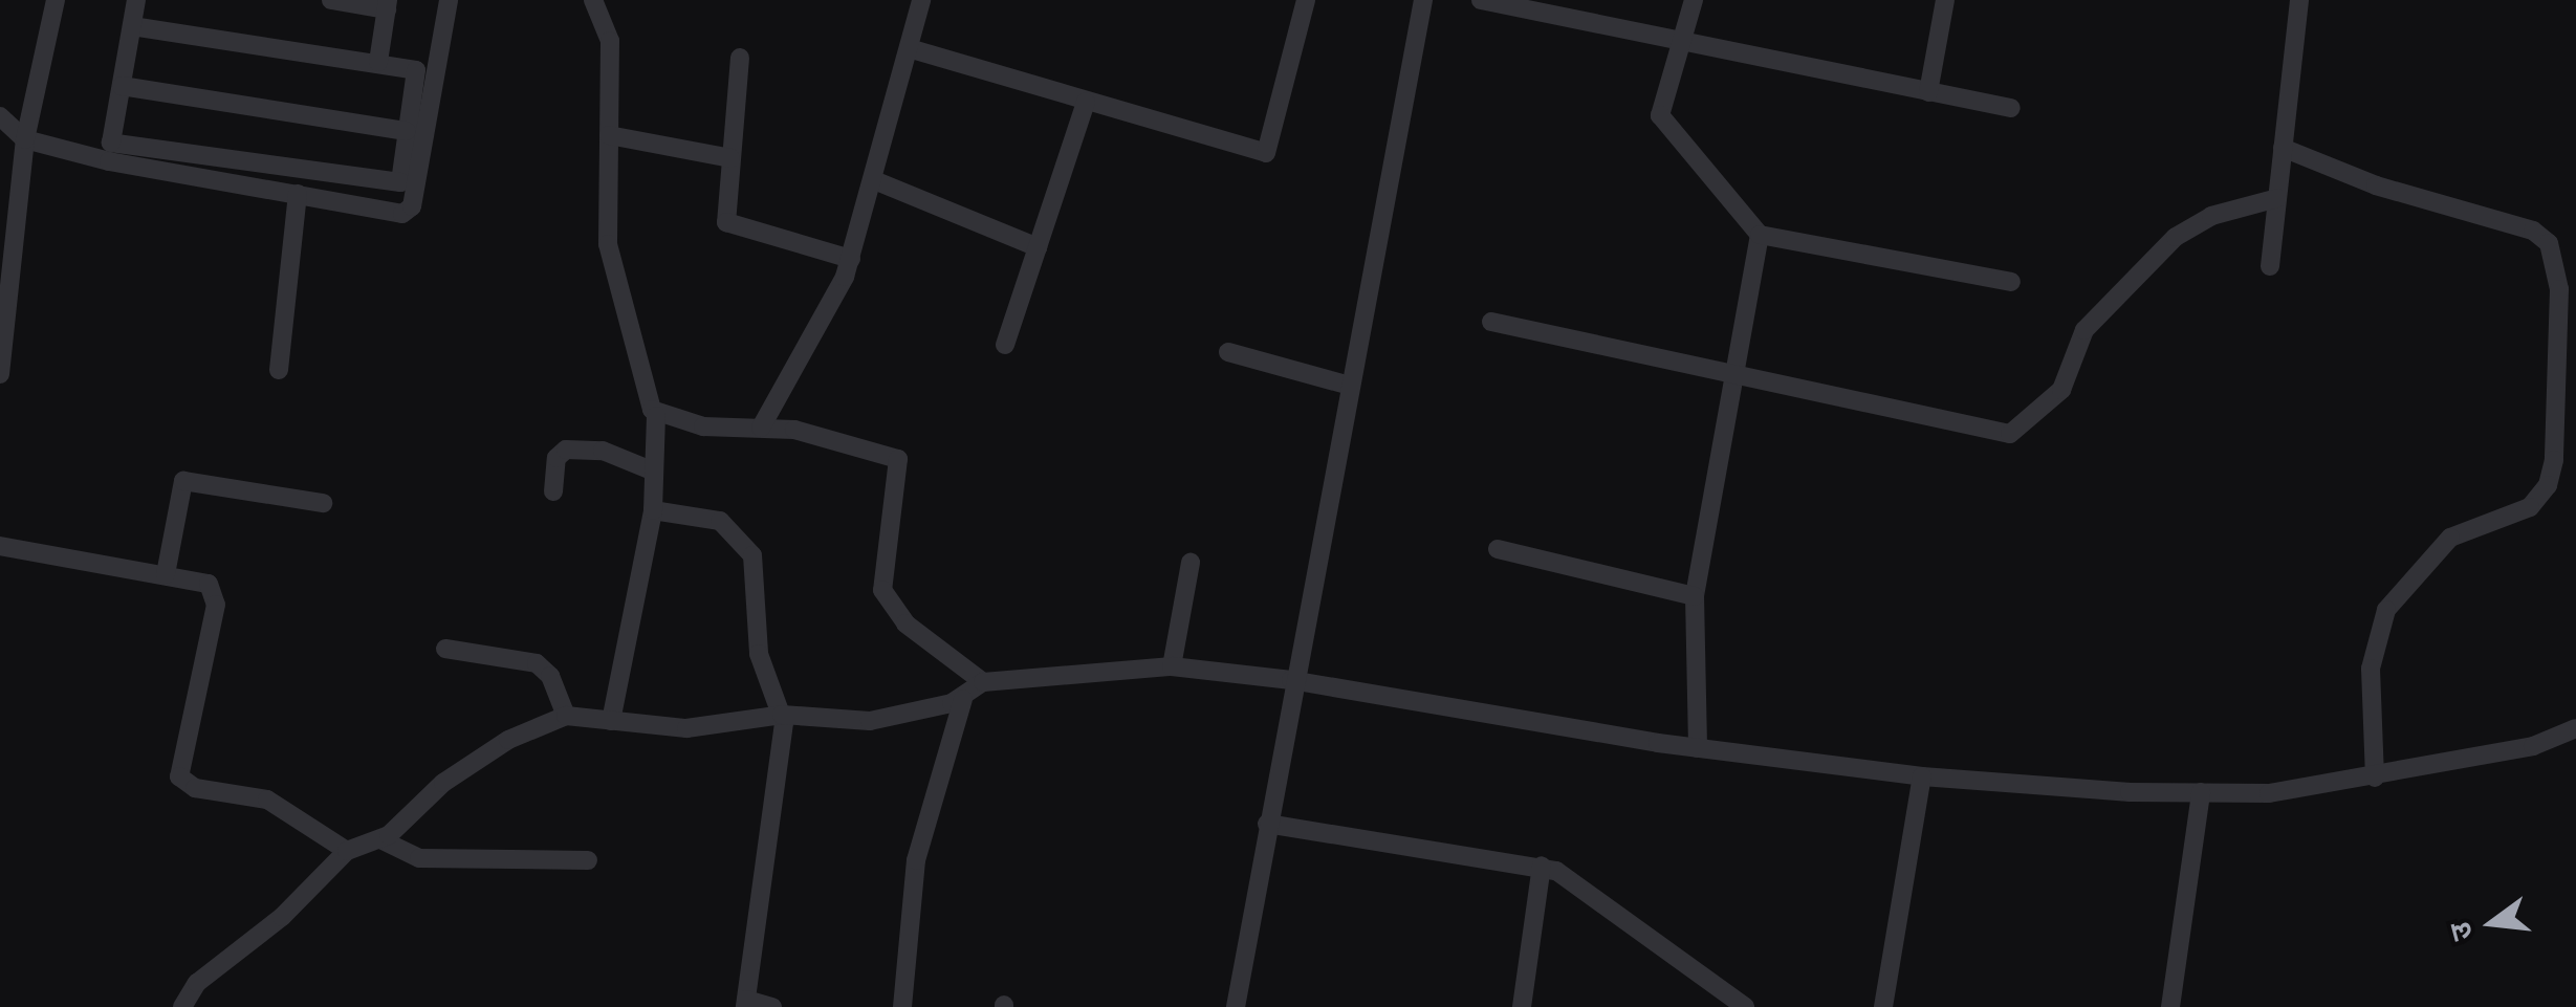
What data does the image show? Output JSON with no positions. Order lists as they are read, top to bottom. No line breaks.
{"north":"left"}
